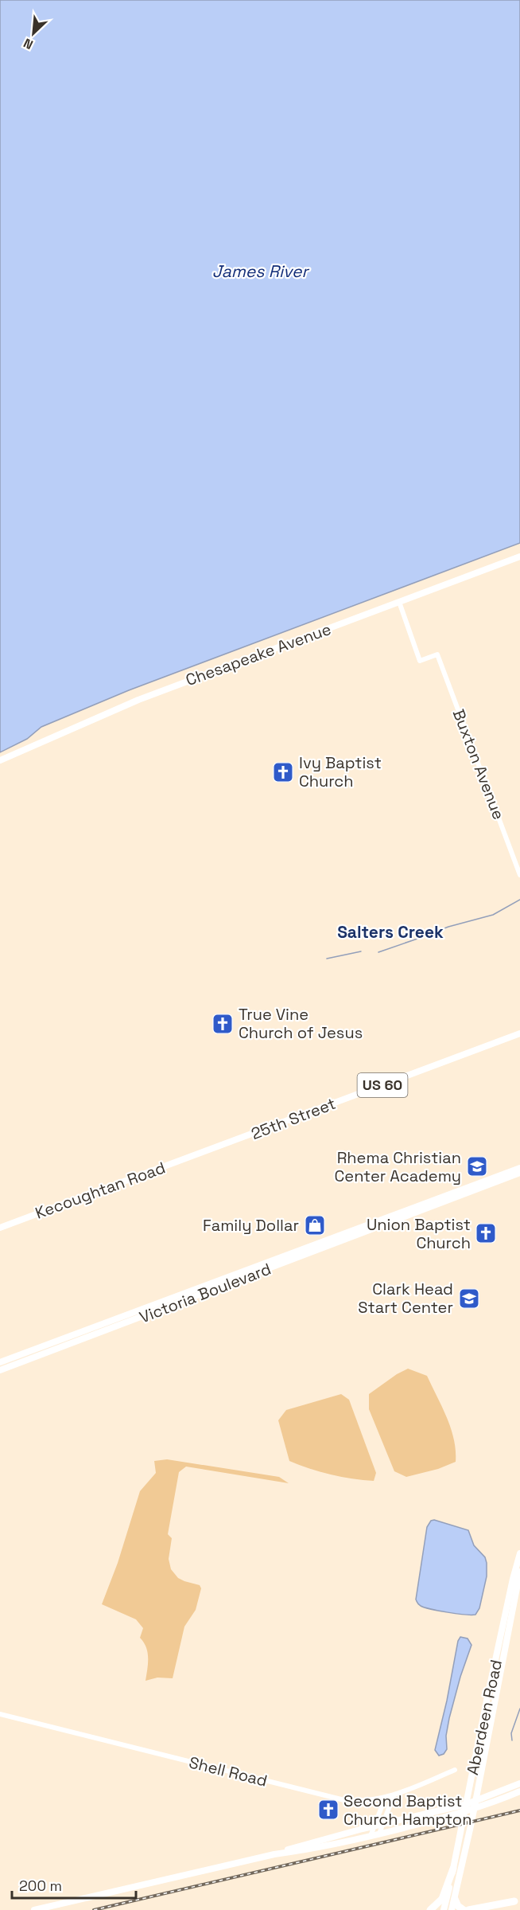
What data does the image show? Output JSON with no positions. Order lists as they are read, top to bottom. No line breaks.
{"streets":{"main road":["Chesapeake Avenue","US 60","25th Street","Kecoughtan Road","Victoria Boulevard","Aberdeen Road"],"street":["Buxton Avenue","Shell Road"]},"crossings":[["Chesapeake Avenue","Buxton Avenue"],["25th Street","Kecoughtan Road"]],"districts":["Salters Creek"],"water":["James River"],"places":{"church":["Ivy Baptist Church","True Vine Church of Jesus","Union Baptist Church","Second Baptist Church Hampton"],"school or university":["Rhema Christian Center Academy","Clark Head Start Center"],"shop":["Family Dollar"]},"scale_bar":"200 m","north":"bottom left"}
